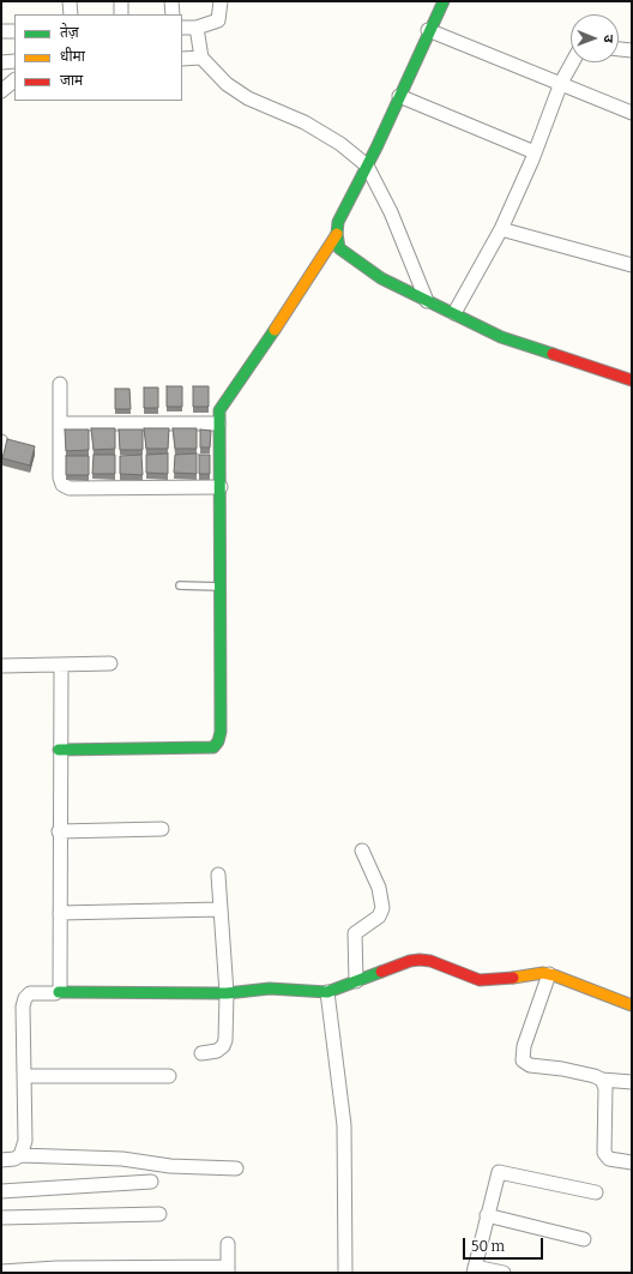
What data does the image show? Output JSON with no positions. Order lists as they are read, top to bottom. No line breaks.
{"legend":["तेज़","धीमा","जाम"],"scale_bar":"50 m","north":"right"}
